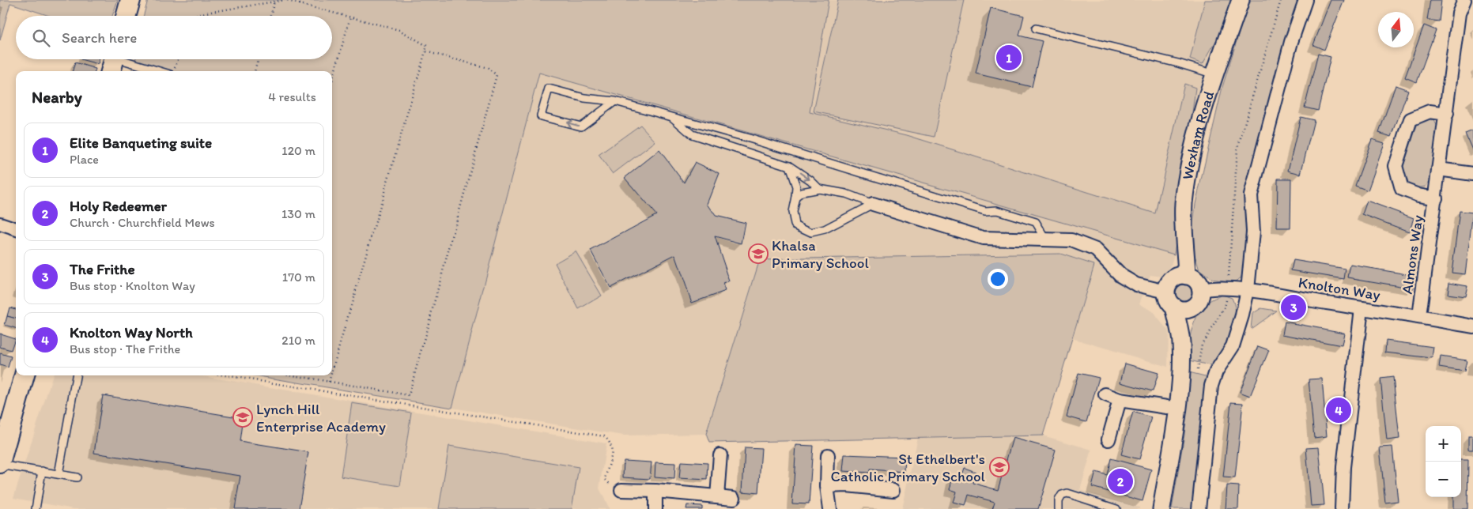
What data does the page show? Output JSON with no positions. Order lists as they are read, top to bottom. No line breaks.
{"streets":{"street":["Wexham Road","Almons Way","Knolton Way"]},"crossings":[["Wexham Road","Knolton Way"],["Almons Way","Knolton Way"]],"places":{"school or university":["Khalsa Primary School","Lynch Hill Enterprise Academy","St Ethelbert's Catholic Primary School"]},"north":"top","page":{"search":"Search here","pins":["1","3","4","2"],"heading":["Nearby","4 results"],"list":[{"mark":"1","name":"Elite Banqueting suite","note":"Place","value":"120 m"},{"mark":"2","name":"Holy Redeemer","note":"Church · Churchfield Mews","value":"130 m"},{"mark":"3","name":"The Frithe","note":"Bus stop · Knolton Way","value":"170 m"},{"mark":"4","name":"Knolton Way North","note":"Bus stop · The Frithe","value":"210 m"}],"map_buttons":["+","−"]}}
